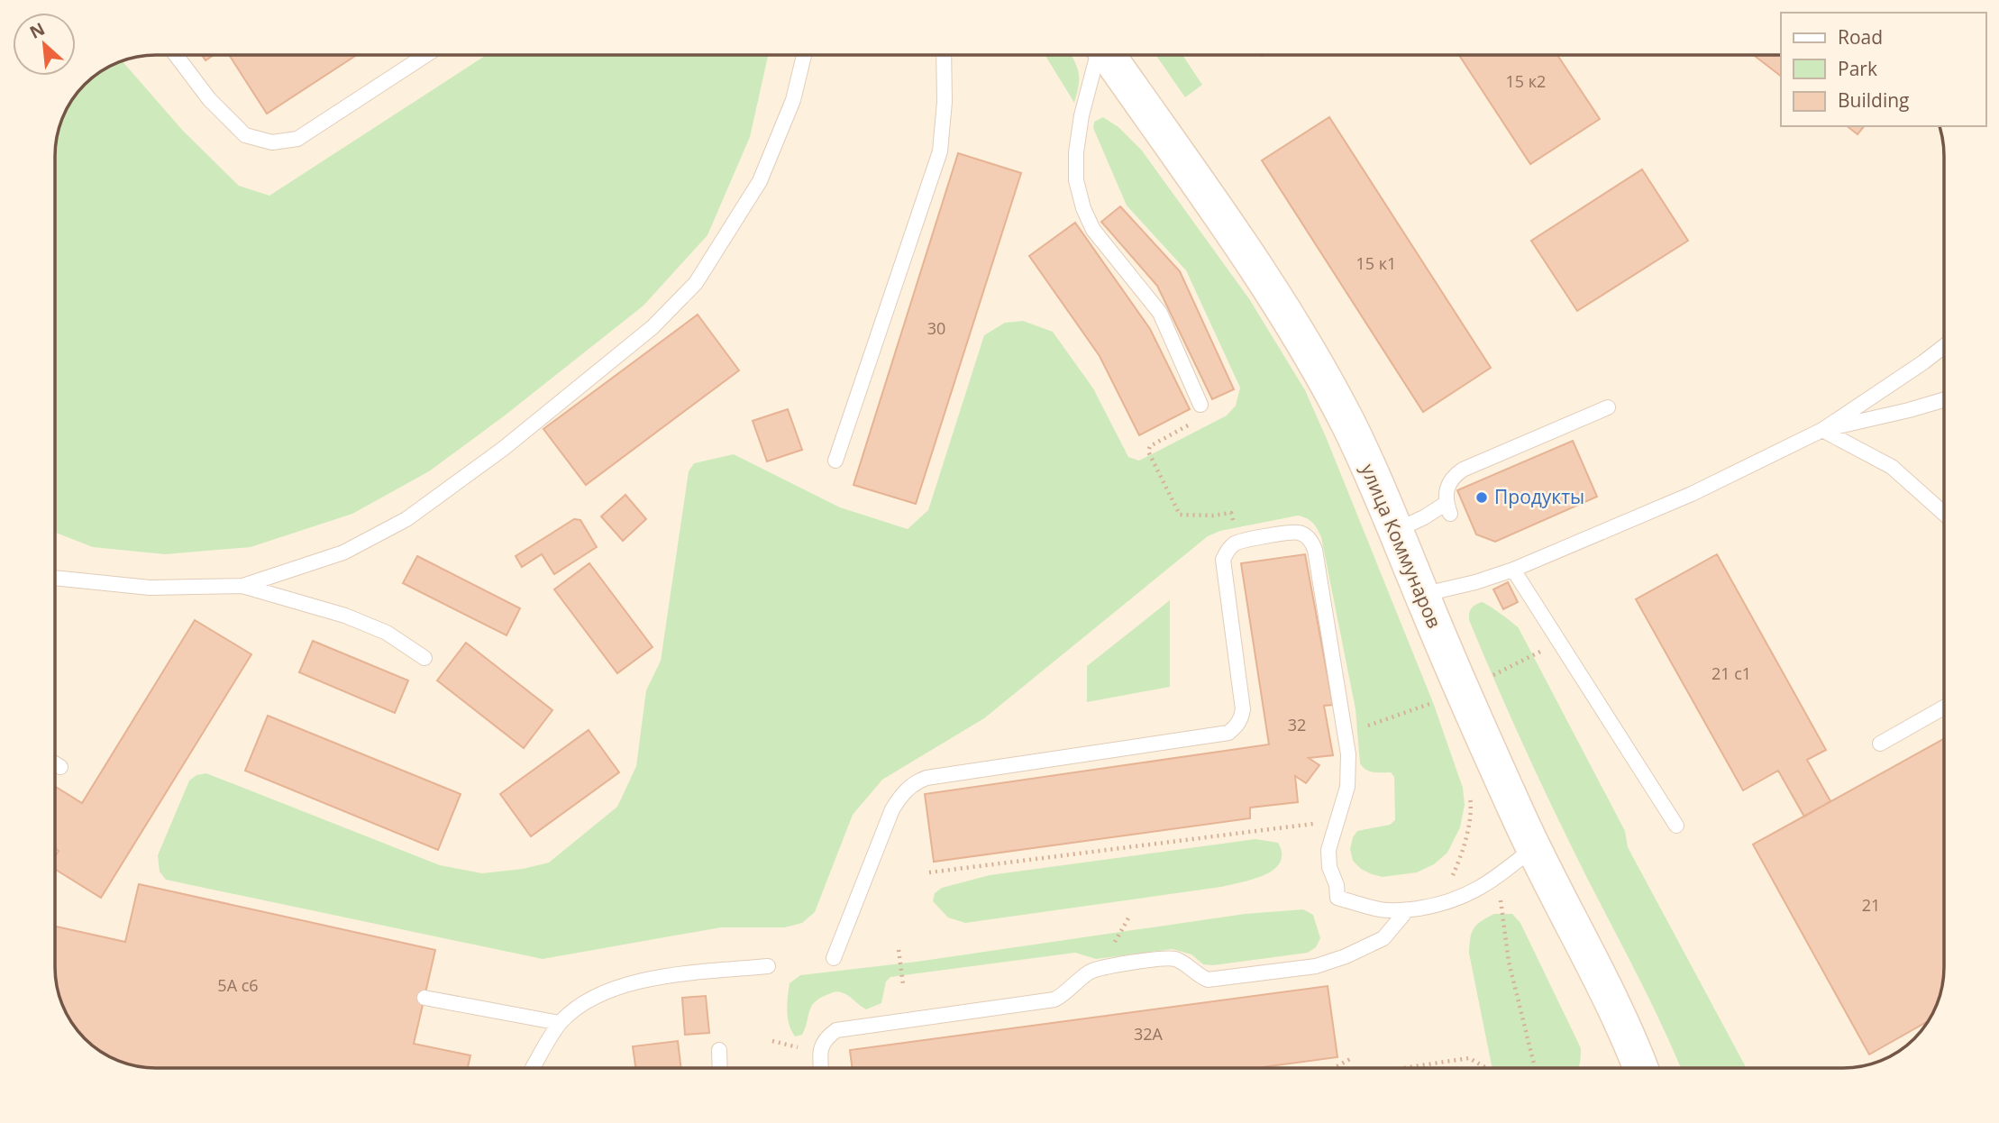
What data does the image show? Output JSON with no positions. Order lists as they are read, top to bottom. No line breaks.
{"streets":{"main road":["улица Коммунаров"]},"places":["Продукты"],"house_numbers":["15 к2","15 к1","30","21 с1","32","21","5А с6","32А"],"legend":["Road","Park","Building"],"north":"top left"}
